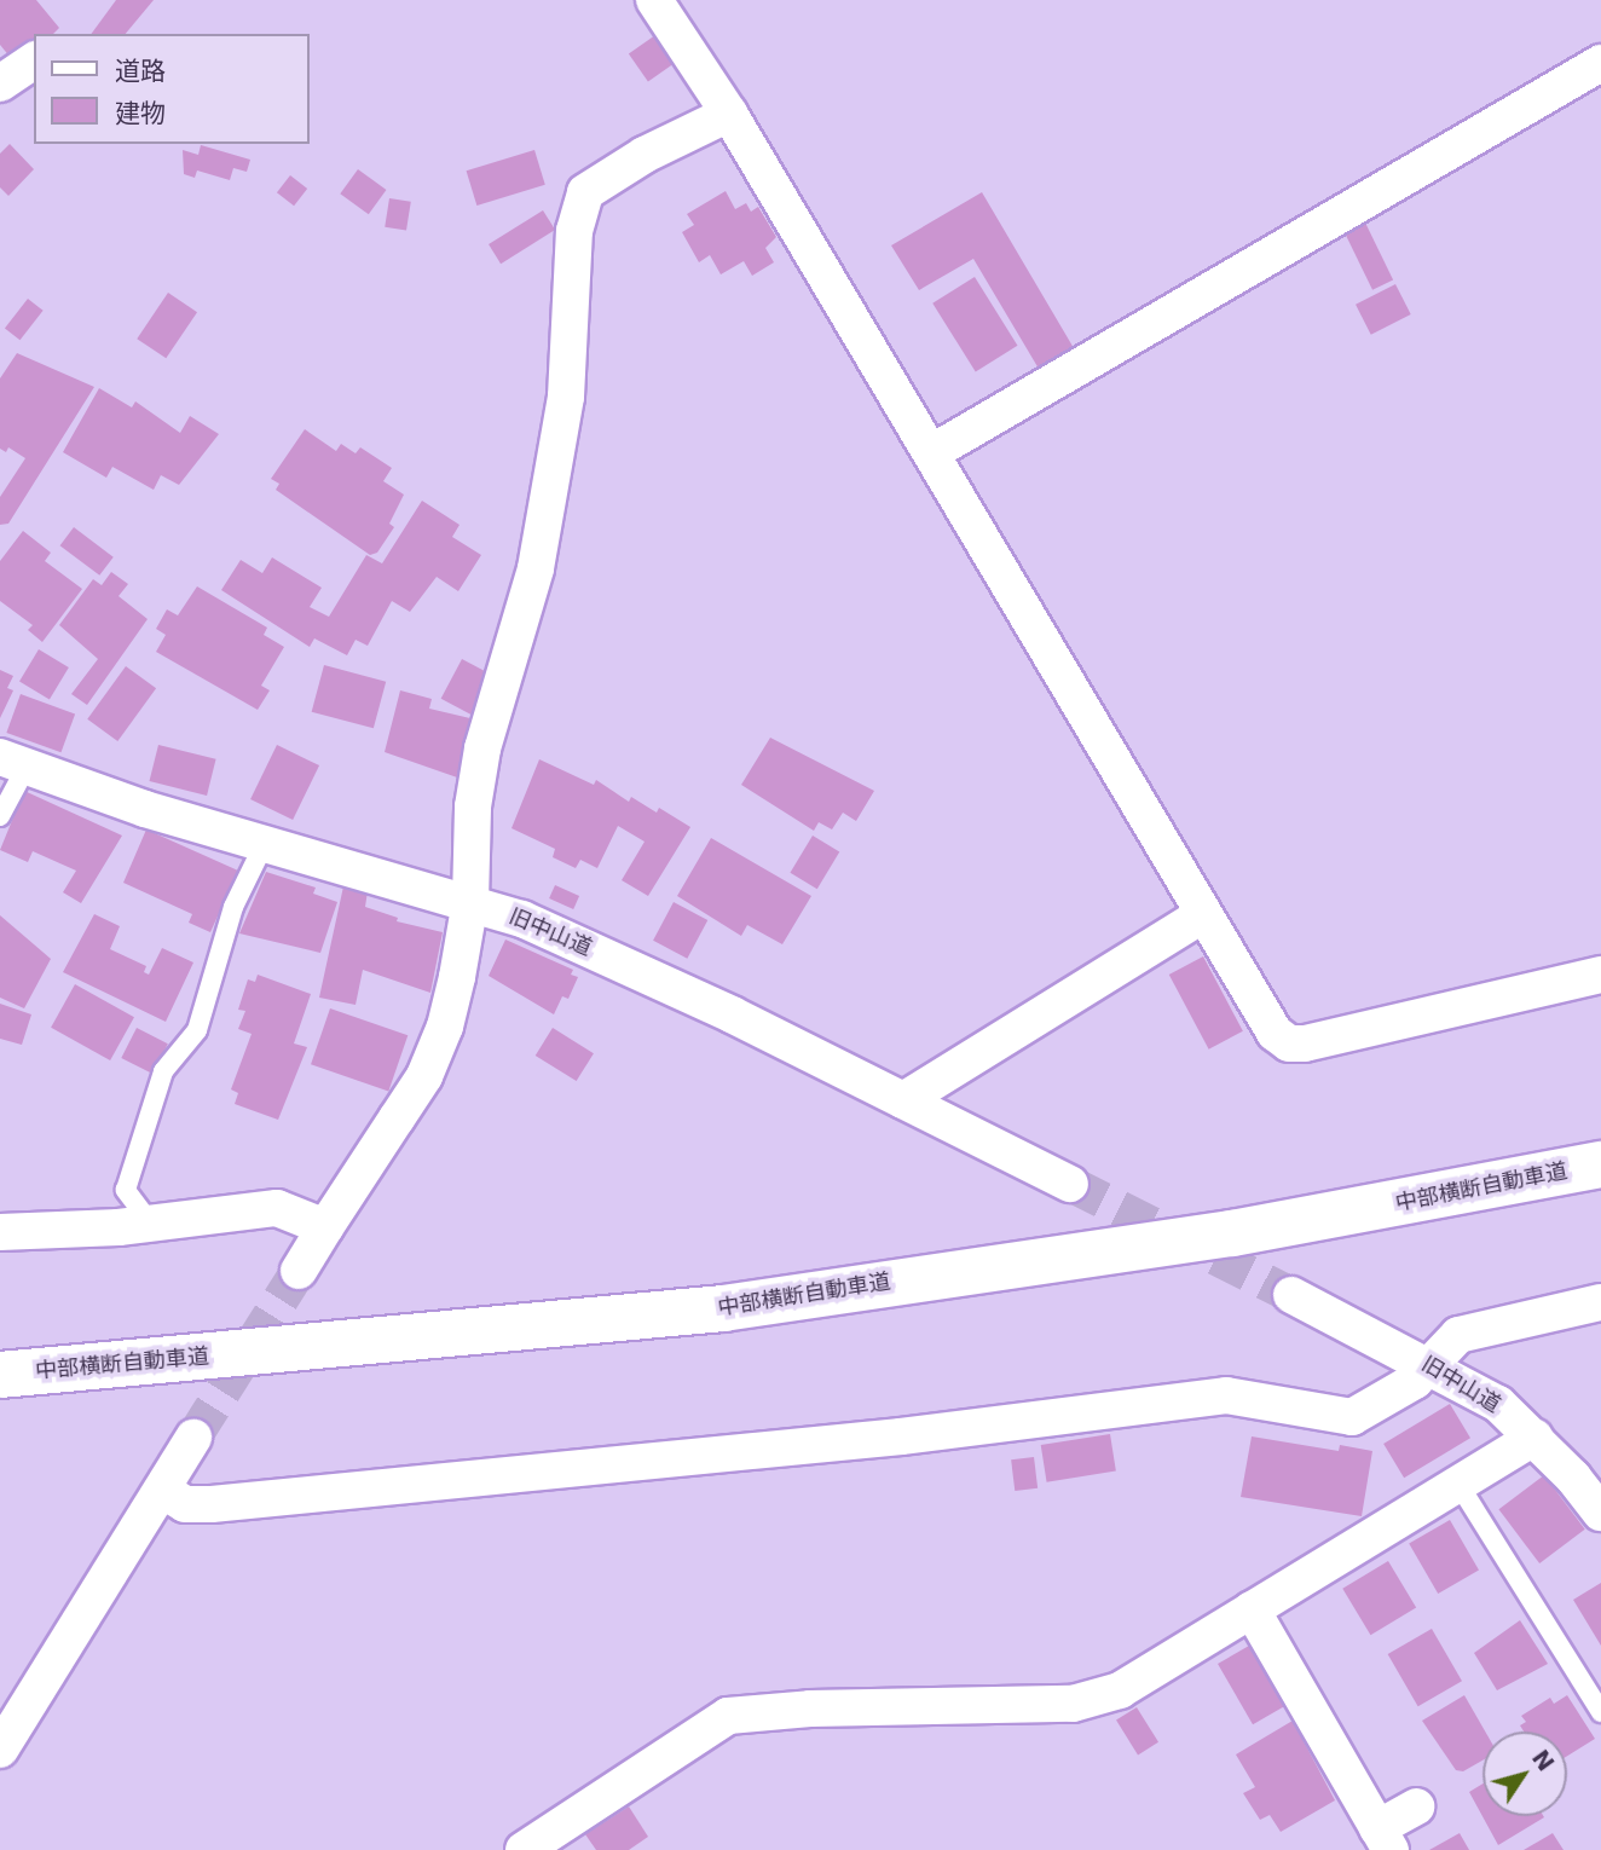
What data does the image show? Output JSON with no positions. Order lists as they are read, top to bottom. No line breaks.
{"streets":{"highway":["中部横断自動車道"],"street":["旧中山道"]},"legend":["道路","建物"],"north":"top right"}
